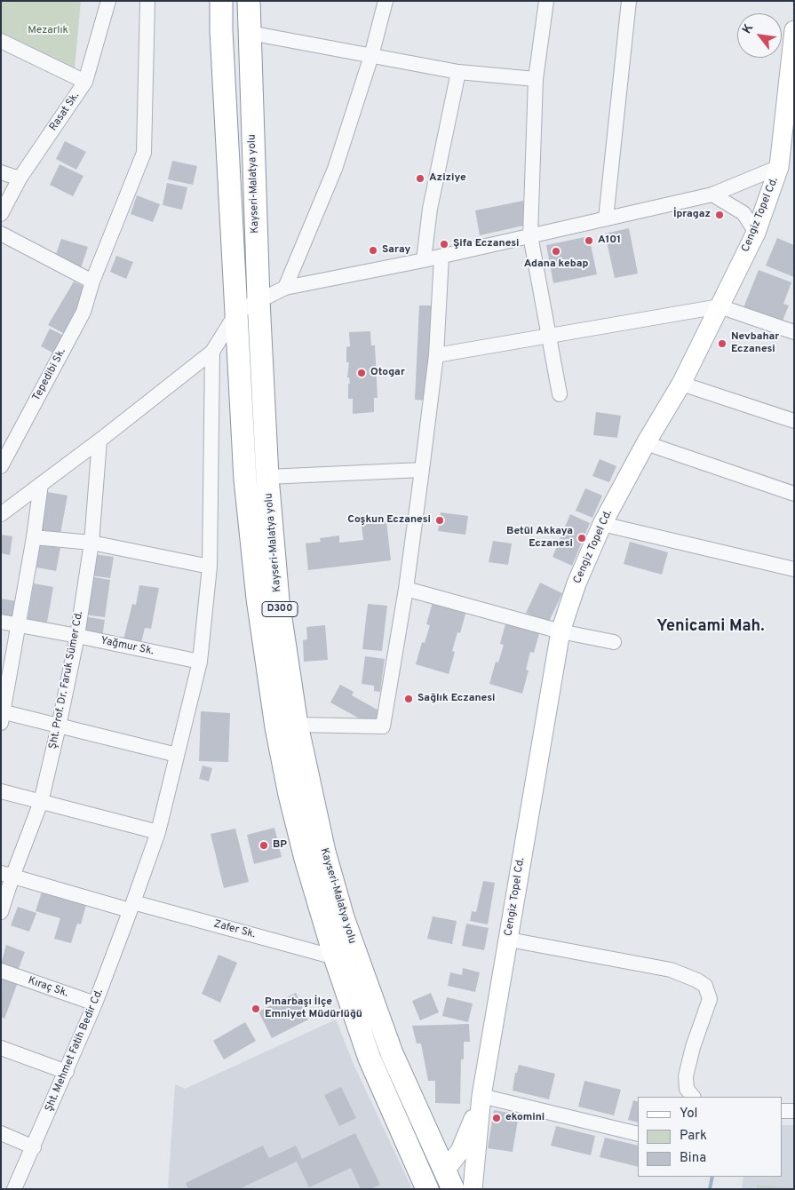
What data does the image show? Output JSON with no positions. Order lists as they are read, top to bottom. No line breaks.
{"streets":{"highway":["Kayseri-Malatya yolu","D300"],"main road":["Cengiz Topel Cd."],"street":["Rasat Sk.","Tepedibi Sk.","Yağmur Sk.","Şht. Prof. Dr. Faruk Sümer Cd.","Zafer Sk.","Kıraç Sk.","Şht. Mehmet Fatih Bedir Cd."]},"crossings":[["Kayseri-Malatya yolu","Zafer Sk."],["Yağmur Sk.","Şht. Prof. Dr. Faruk Sümer Cd."],["Yağmur Sk.","Şht. Mehmet Fatih Bedir Cd."],["Şht. Prof. Dr. Faruk Sümer Cd.","Zafer Sk."],["Zafer Sk.","Şht. Mehmet Fatih Bedir Cd."],["Kıraç Sk.","Şht. Mehmet Fatih Bedir Cd."]],"districts":["Yenicami Mah."],"parks":["Mezarlık"],"places":["Aziziye","İpragaz","A101","Şifa Eczanesi","Saray","Adana kebap","Nevbahar Eczanesi","Otogar","Coşkun Eczanesi","Betül Akkaya Eczanesi","Sağlık Eczanesi","BP","Pınarbaşı İlçe Emniyet Müdürlüğü","ekomini"],"legend":["Yol","Park","Bina"],"north":"top left"}
